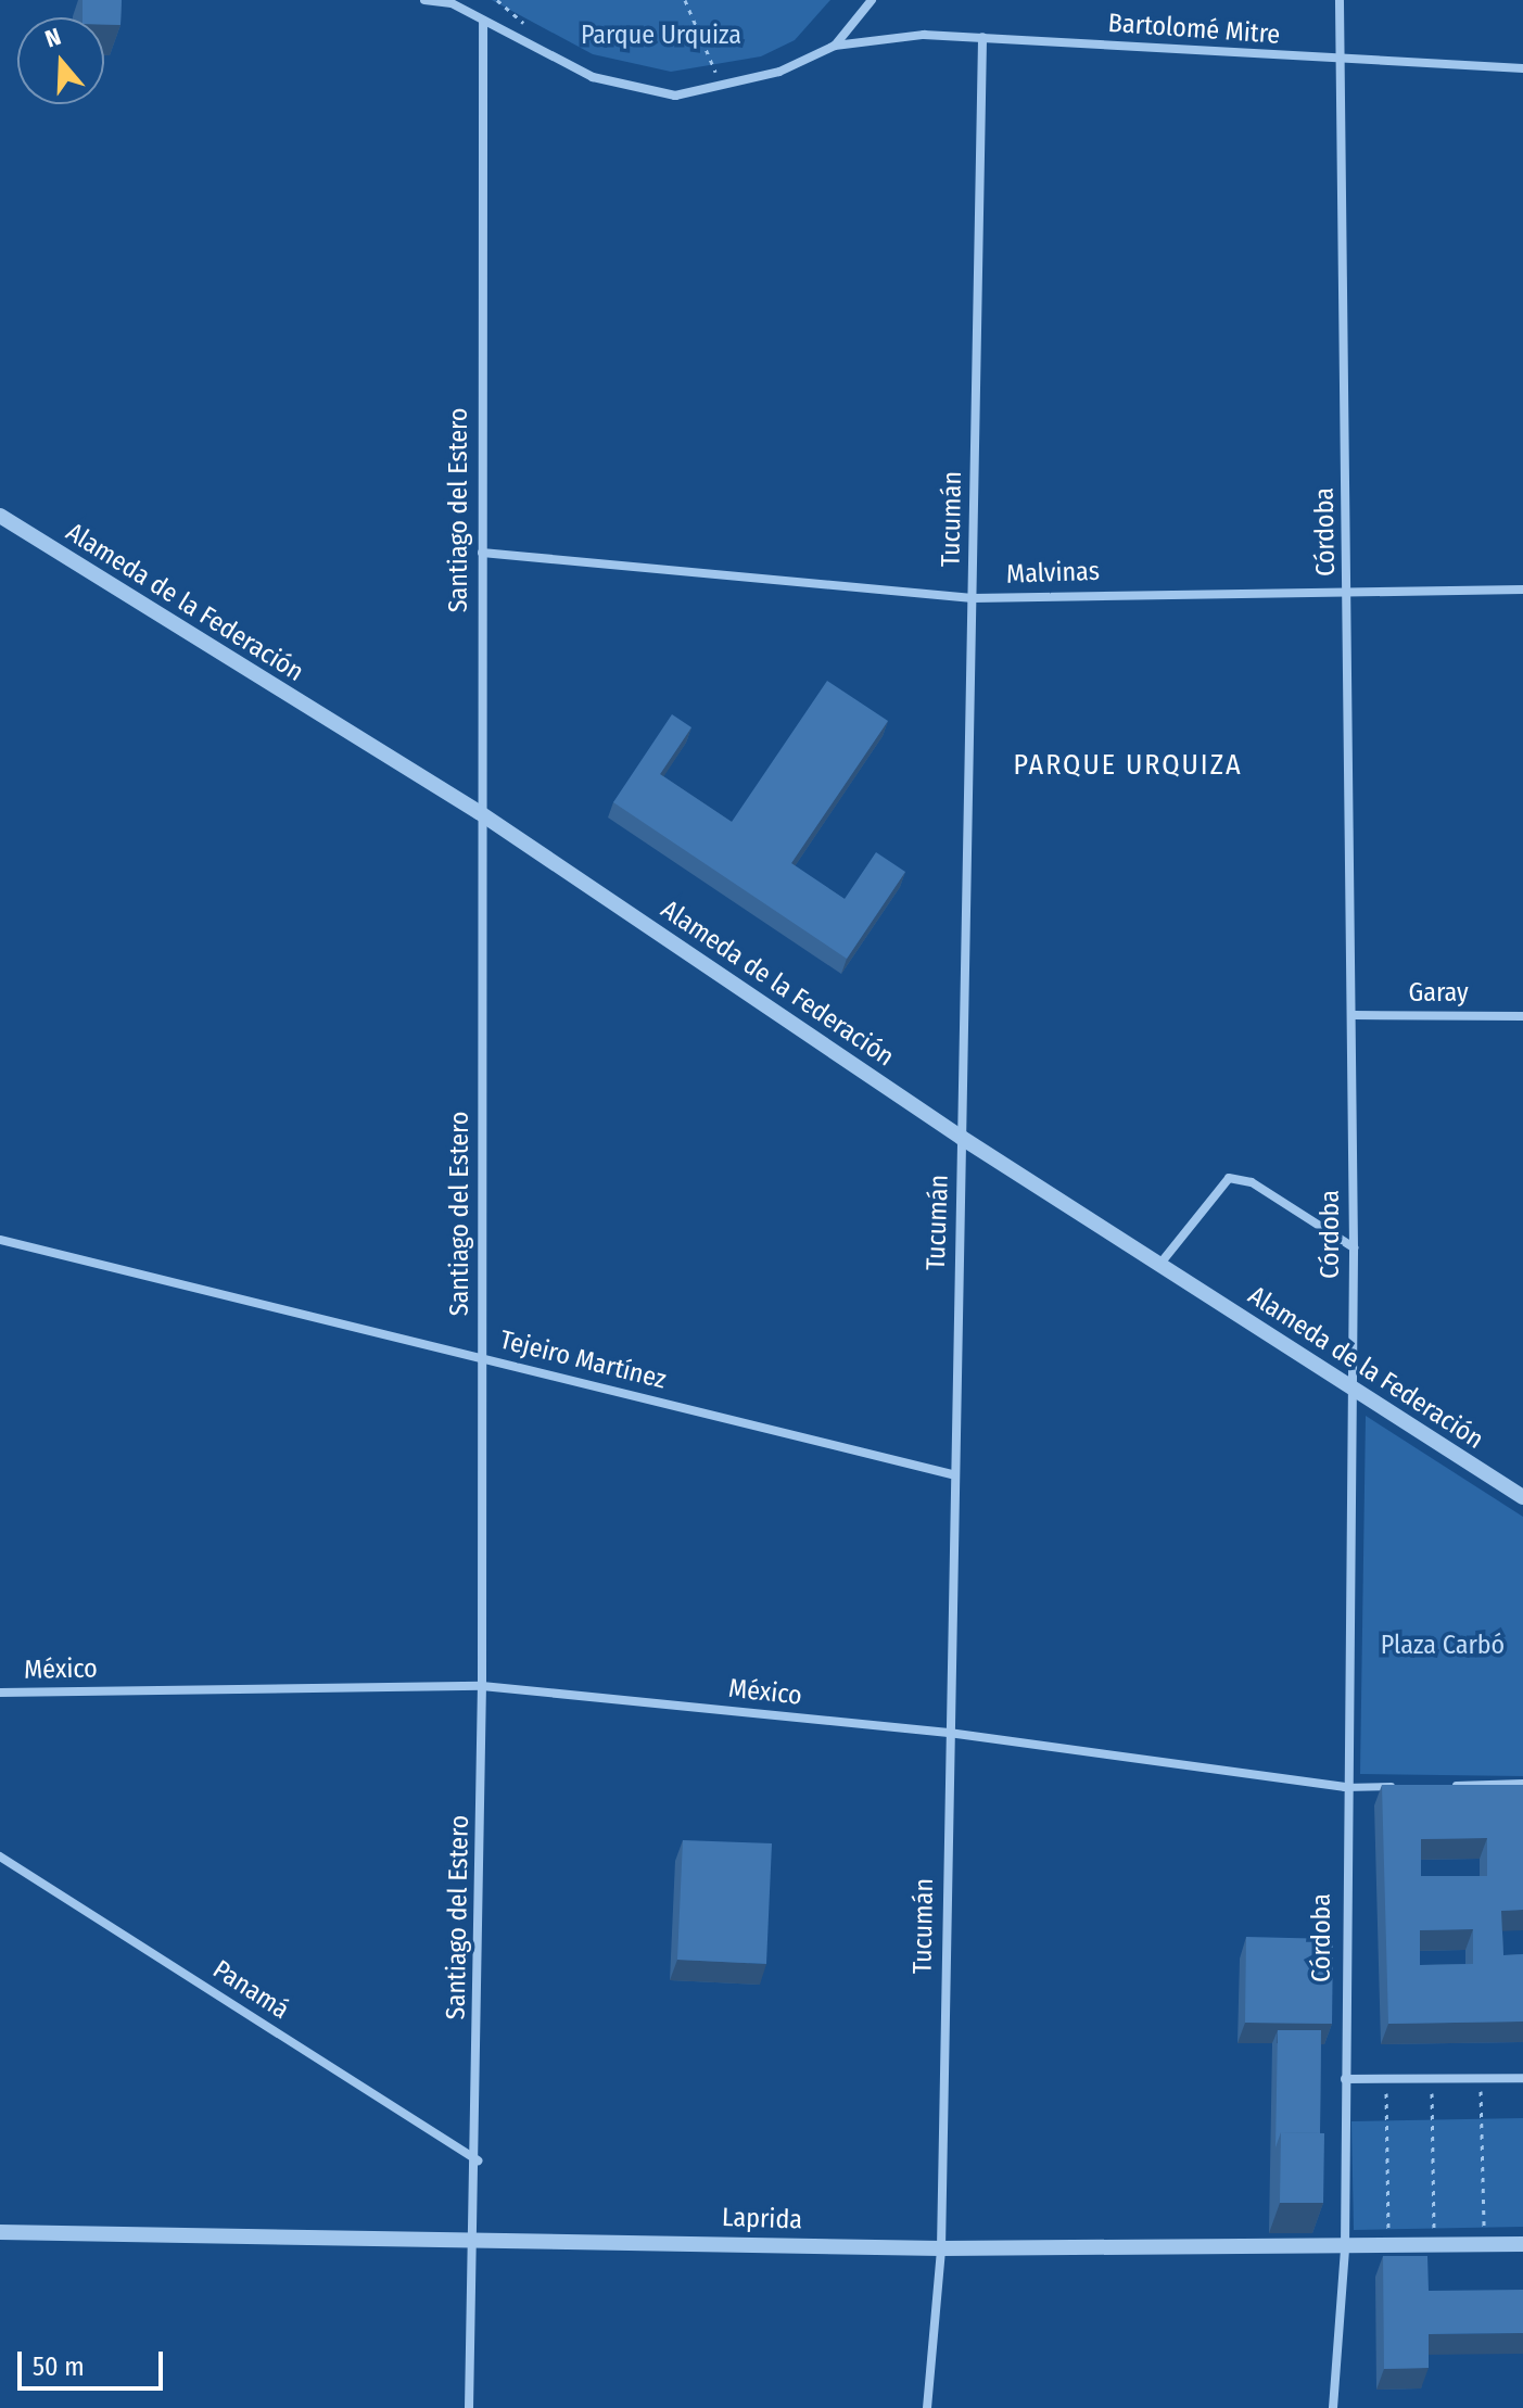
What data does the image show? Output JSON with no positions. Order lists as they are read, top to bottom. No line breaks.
{"streets":{"street":["Bartolomé Mitre","Santiago del Estero","Tucumán","Córdoba","Malvinas","Alameda de la Federación","Garay","Tejeiro Martínez","México","Panamá","Laprida"]},"crossings":[["Bartolomé Mitre","Santiago del Estero"],["Bartolomé Mitre","Tucumán"],["Bartolomé Mitre","Córdoba"],["Santiago del Estero","Malvinas"],["Santiago del Estero","Alameda de la Federación"],["Santiago del Estero","Tejeiro Martínez"],["Santiago del Estero","México"],["Santiago del Estero","Panamá"],["Santiago del Estero","Laprida"],["Tucumán","Malvinas"],["Tucumán","Alameda de la Federación"],["Tucumán","Tejeiro Martínez"],["Tucumán","México"],["Tucumán","Laprida"],["Córdoba","Malvinas"],["Córdoba","Alameda de la Federación"],["Córdoba","Garay"],["Córdoba","México"],["Córdoba","Laprida"]],"districts":["PARQUE URQUIZA"],"parks":["Parque Urquiza","Plaza Carbó"],"scale_bar":"50 m","north":"top"}
